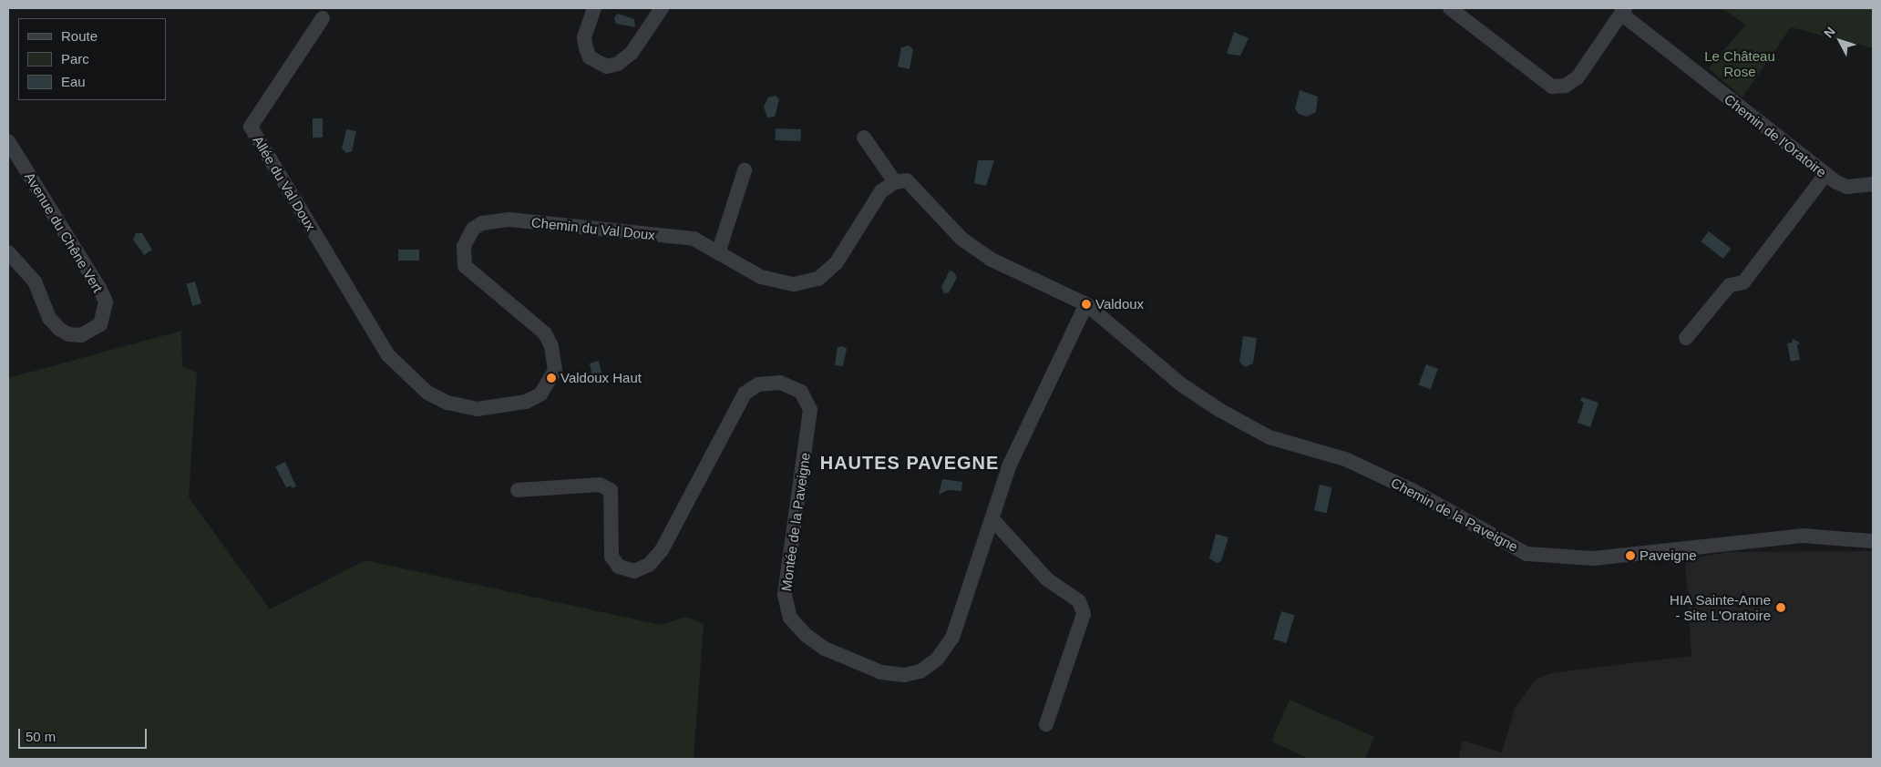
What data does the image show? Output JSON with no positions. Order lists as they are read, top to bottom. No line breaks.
{"streets":{"street":["Chemin de l'Oratoire","Allée du Val Doux","Chemin du Val Doux","Avenue du Chêne Vert","Chemin de la Paveigne","Montée de la Paveigne"]},"crossings":[["Allée du Val Doux","Chemin du Val Doux"],["Chemin de la Paveigne","Montée de la Paveigne"]],"districts":["HAUTES PAVEGNE"],"parks":["Le Château Rose"],"places":["Valdoux","Valdoux Haut","Paveigne","HIA Sainte-Anne - Site L'Oratoire"],"legend":["Route","Parc","Eau"],"scale_bar":"50 m","north":"top left"}
